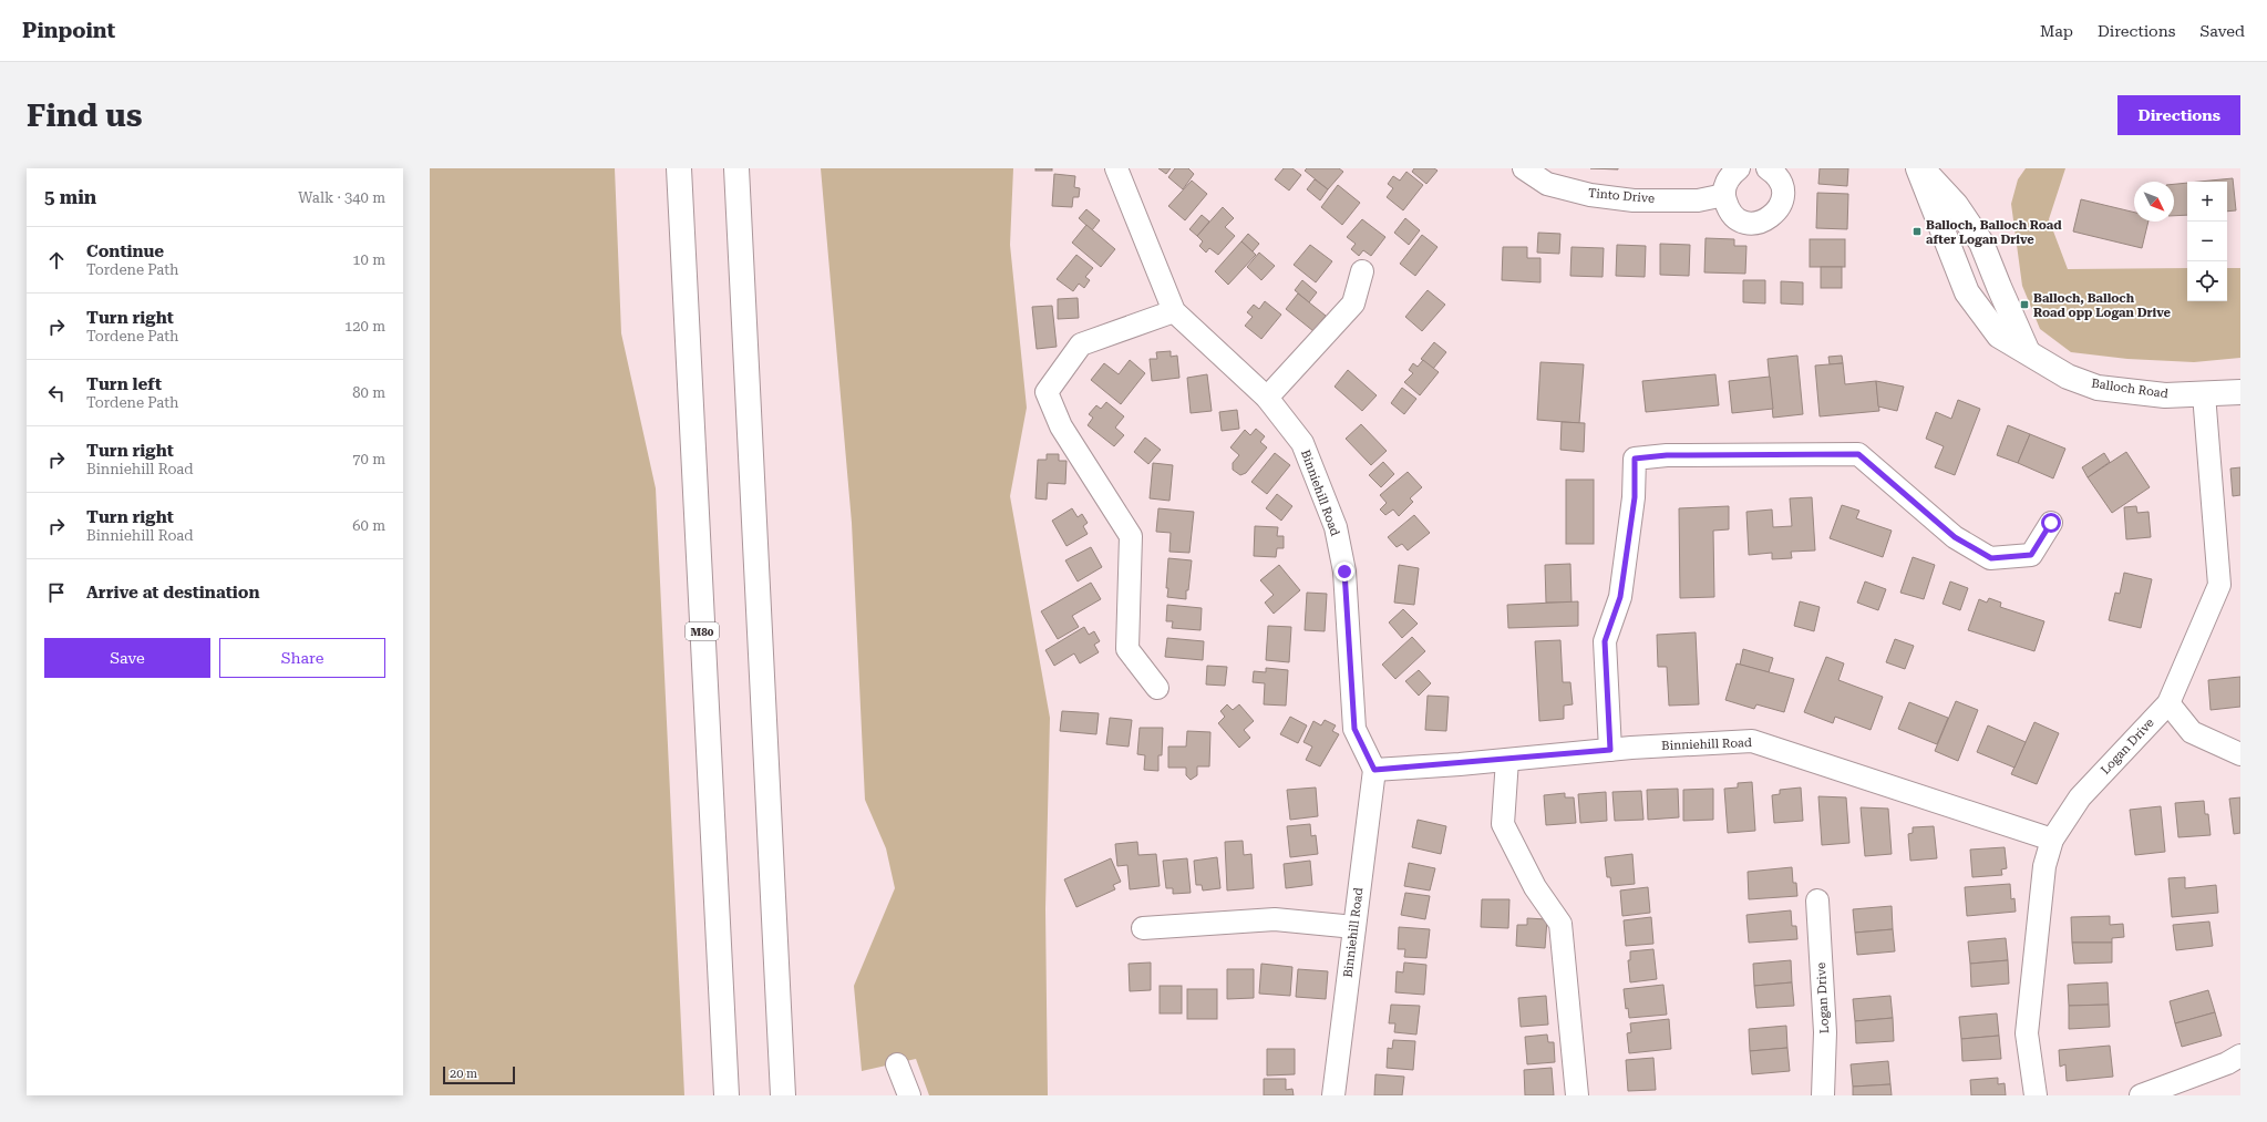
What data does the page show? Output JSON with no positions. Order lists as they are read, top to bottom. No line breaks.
{"streets":{"main road":["Balloch Road","M80"],"street":["Tinto Drive","Binniehill Road","Logan Drive"]},"crossings":[["Balloch Road","Logan Drive"],["Binniehill Road","Logan Drive"]],"places":{"transit":["Balloch, Balloch Road after Logan Drive","Balloch, Balloch Road opp Logan Drive"]},"scale_bar":"20 m","north":"bottom right","page":{"header":"Pinpoint","nav":["Map","Directions","Saved"],"buttons":["Directions",["Save","Share"]],"title":"Find us","heading":["5 min","Walk · 340 m"],"map_buttons":["+","−"],"list":[["Continue","Tordene Path","10 m"],["Turn right","Tordene Path","120 m"],["Turn left","Tordene Path","80 m"],["Turn right","Binniehill Road","70 m"],["Turn right","Binniehill Road","60 m"],"Arrive at destination"],"scale":"20 m"}}
